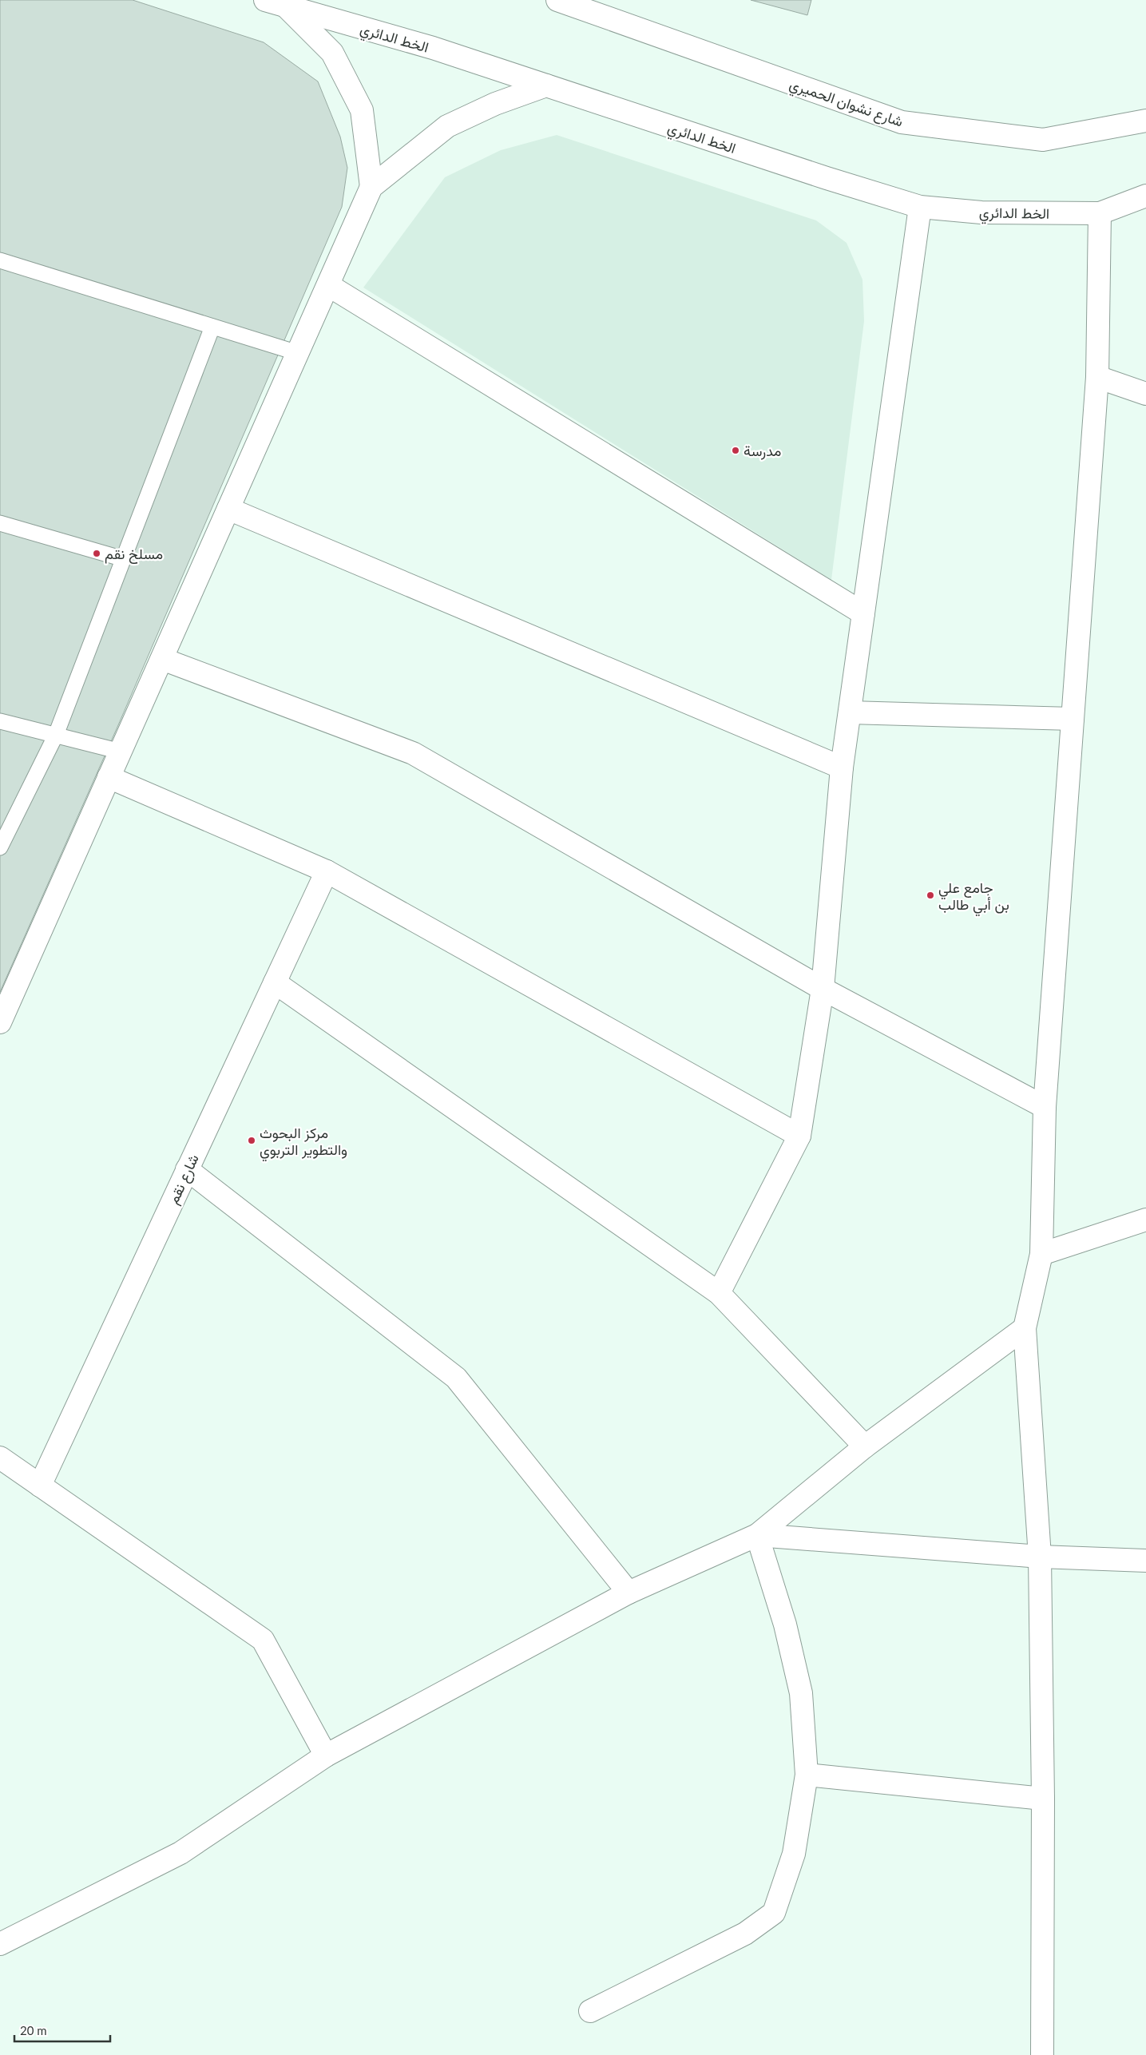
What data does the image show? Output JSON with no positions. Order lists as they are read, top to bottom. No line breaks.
{"streets":{"street":["الخط الدائري","شارع نشوان الحميري","شارع نقم"]},"places":["مدرسة","مسلخ نقم","جامع علي بن أبي طالب","مركز البحوث والتطوير التربوي"],"scale_bar":"20 m"}
